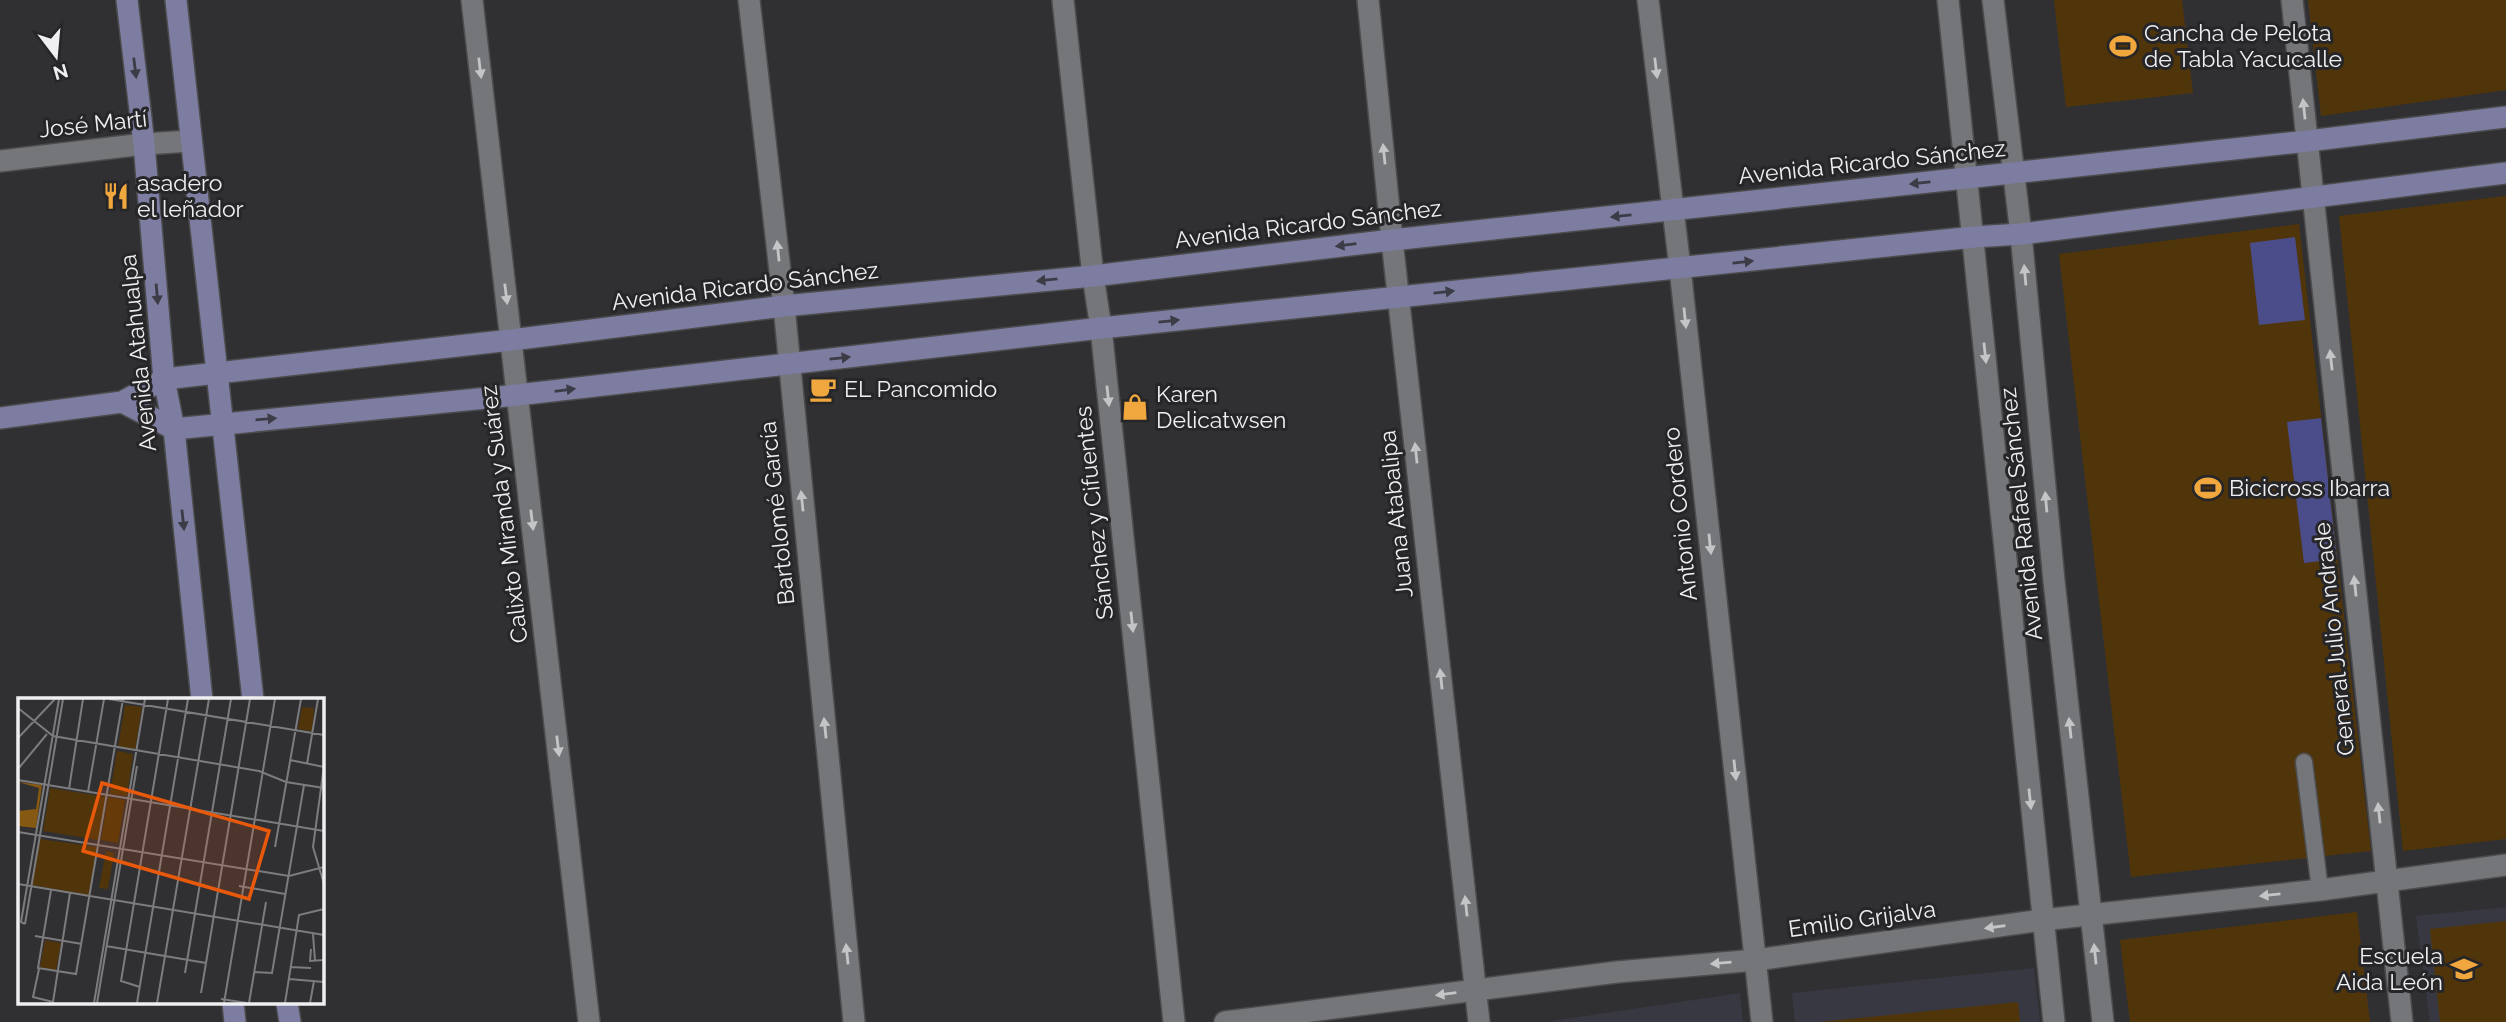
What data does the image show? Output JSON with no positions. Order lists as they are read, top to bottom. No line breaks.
{"streets":{"main road":["Avenida Ricardo Sánchez","Avenida Atahualpa"],"street":["José Martí","Bartolomé García","Sánchez y Cifuentes","Calixto Miranda y Suárez","Juana Atabalipa","Antonio Cordero","Avenida Rafael Sánchez","General Julio Andrade","Emilio Grijalva"]},"crossings":[["José Martí","Avenida Atahualpa"],["Avenida Ricardo Sánchez","Avenida Atahualpa"],["Avenida Ricardo Sánchez","Bartolomé García"],["Avenida Ricardo Sánchez","Sánchez y Cifuentes"],["Avenida Ricardo Sánchez","Calixto Miranda y Suárez"],["Avenida Ricardo Sánchez","Juana Atabalipa"],["Avenida Ricardo Sánchez","Antonio Cordero"],["Avenida Ricardo Sánchez","Avenida Rafael Sánchez"],["Avenida Ricardo Sánchez","General Julio Andrade"],["Juana Atabalipa","Emilio Grijalva"],["Antonio Cordero","Emilio Grijalva"],["Avenida Rafael Sánchez","Emilio Grijalva"],["General Julio Andrade","Emilio Grijalva"]],"one_way":["Bartolomé García","Sánchez y Cifuentes","Calixto Miranda y Suárez","Juana Atabalipa","Antonio Cordero","General Julio Andrade","Emilio Grijalva"],"places":{"sports":["Cancha de Pelota de Tabla Yacucalle","Bicicross Ibarra"],"restaurant":["asadero el leñador"],"cafe":["EL Pancomido"],"shop":["Karen Delicatwsen"],"school or university":["Escuela Aida León"]},"north":"bottom"}
